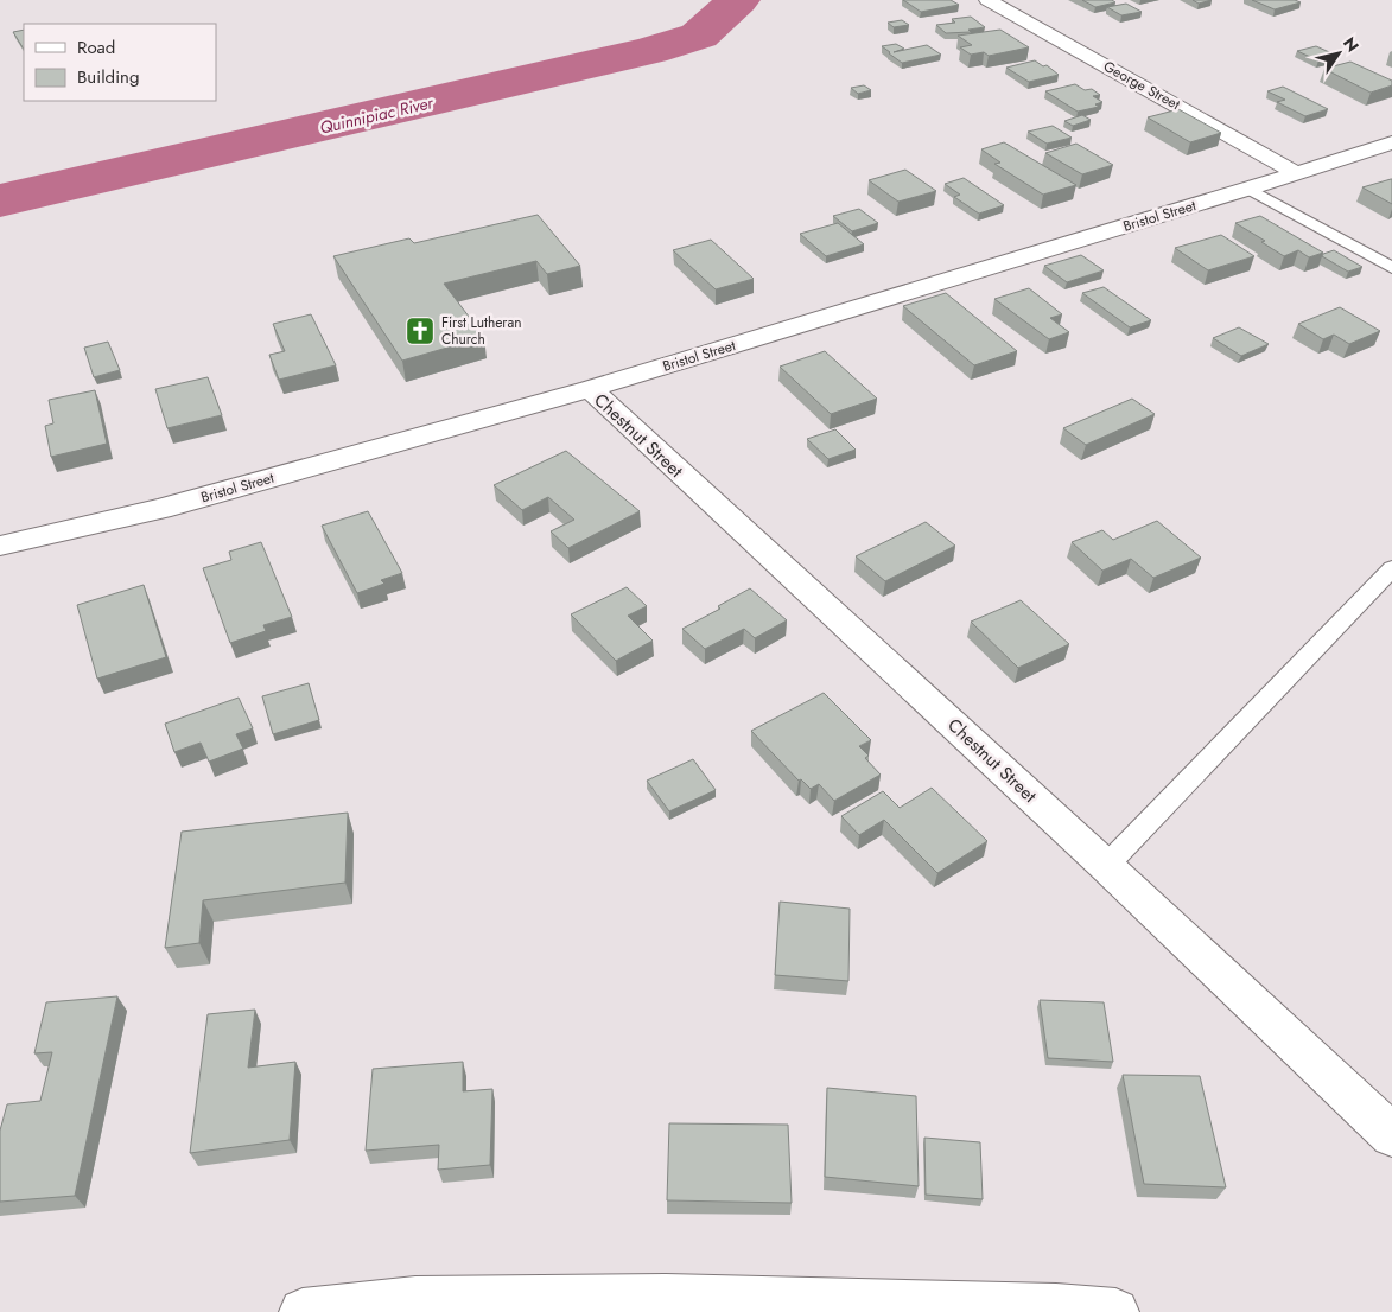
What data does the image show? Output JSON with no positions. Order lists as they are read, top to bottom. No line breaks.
{"streets":{"main road":["George Street","Bristol Street","Chestnut Street"]},"crossings":[["George Street","Bristol Street"],["Bristol Street","Chestnut Street"]],"water":["Quinnipiac River"],"places":{"church":["First Lutheran Church"]},"legend":["Road","Building"],"north":"top right"}
